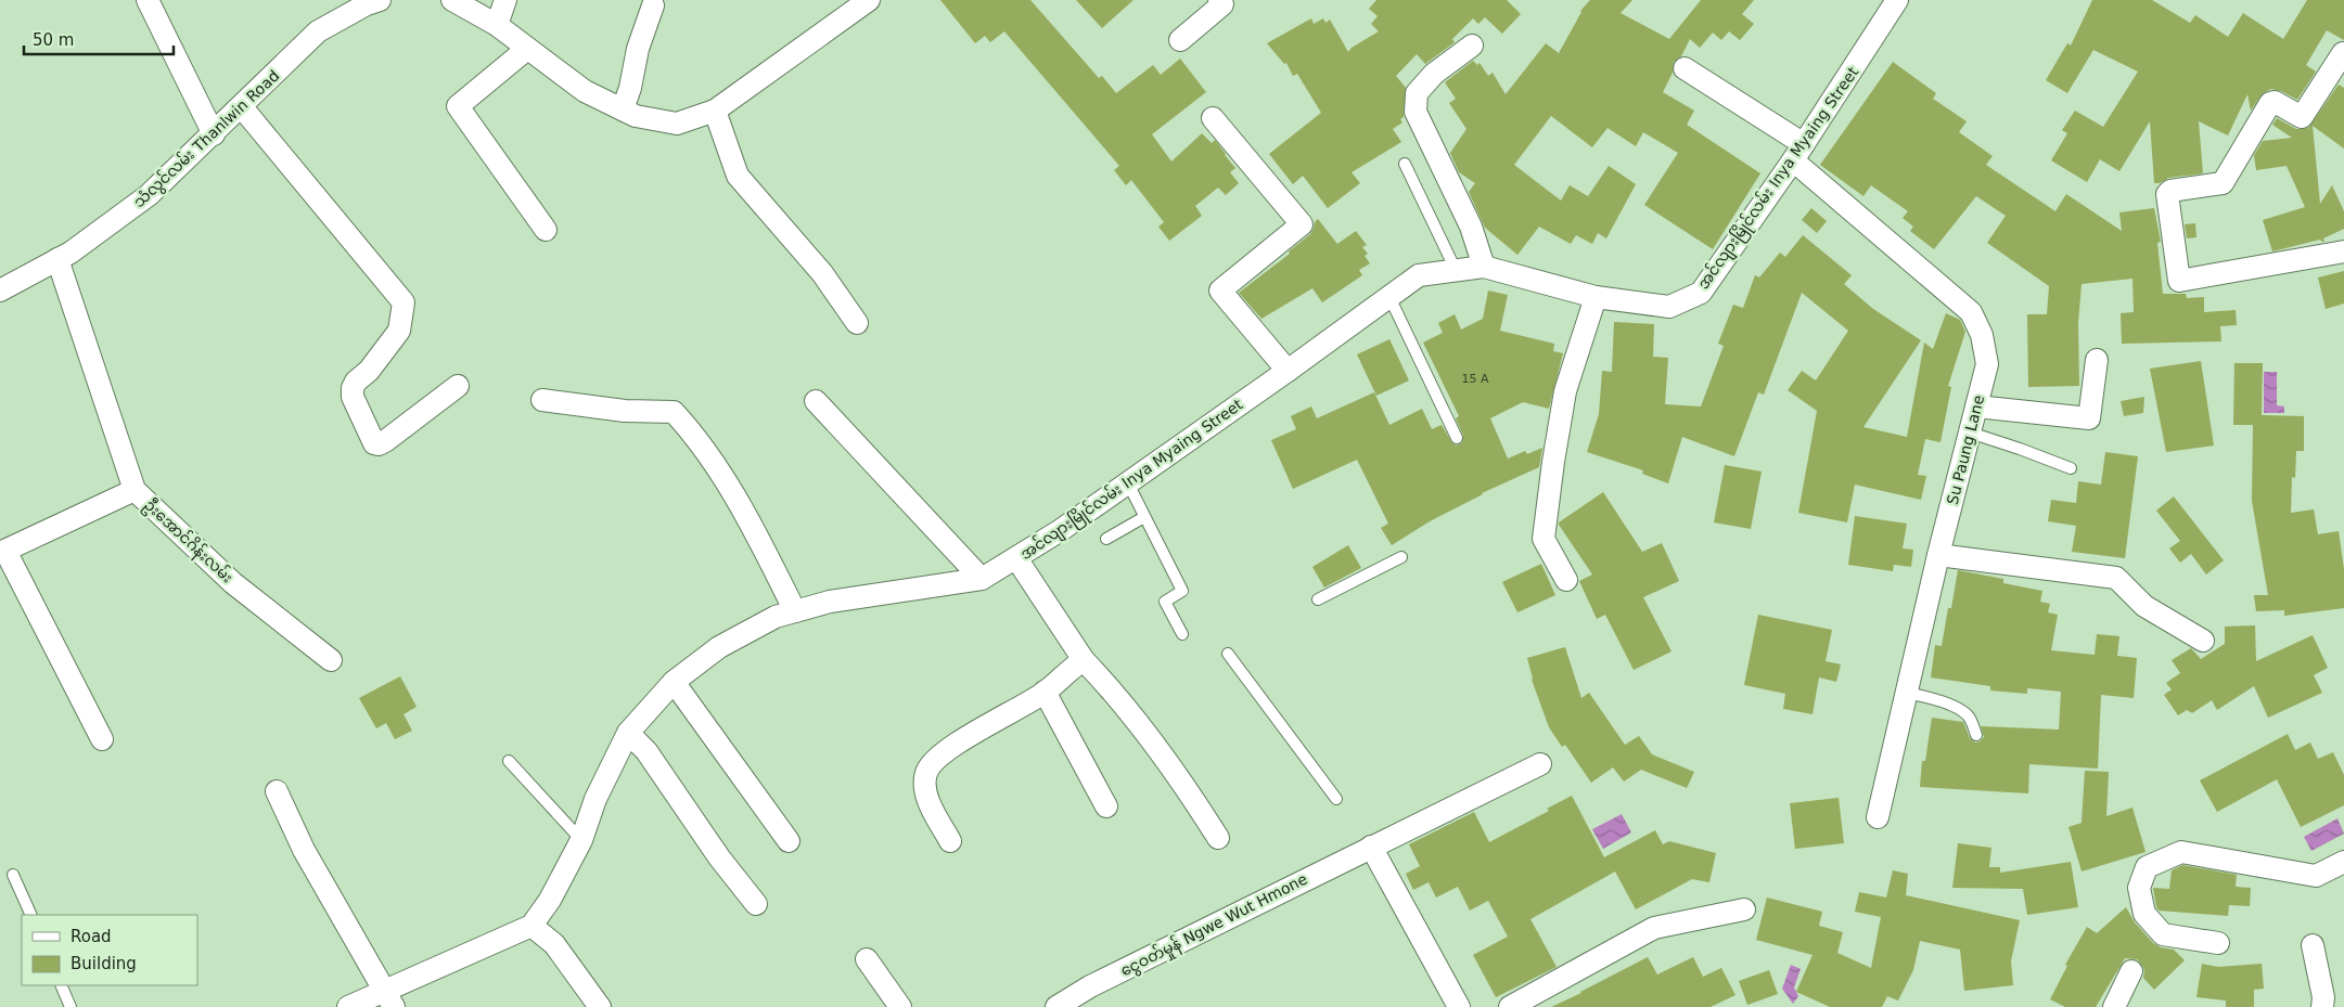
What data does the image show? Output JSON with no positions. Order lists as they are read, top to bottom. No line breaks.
{"streets":{"street":["သံလွင်လမ်း Thanlwin Road","အင်လျားမြိုင်လမ်း Inya Myaing Street","Su Paung Lane","ဦးအောင်ဂိန်းလမ်း","ငွေဝတ်မှုန် Ngwe Wut Hmone"]},"crossings":[["သံလွင်လမ်း Thanlwin Road","ဦးအောင်ဂိန်းလမ်း"],["အင်လျားမြိုင်လမ်း Inya Myaing Street","Su Paung Lane"]],"house_numbers":["15 A"],"legend":["Road","Building"],"scale_bar":"50 m"}
